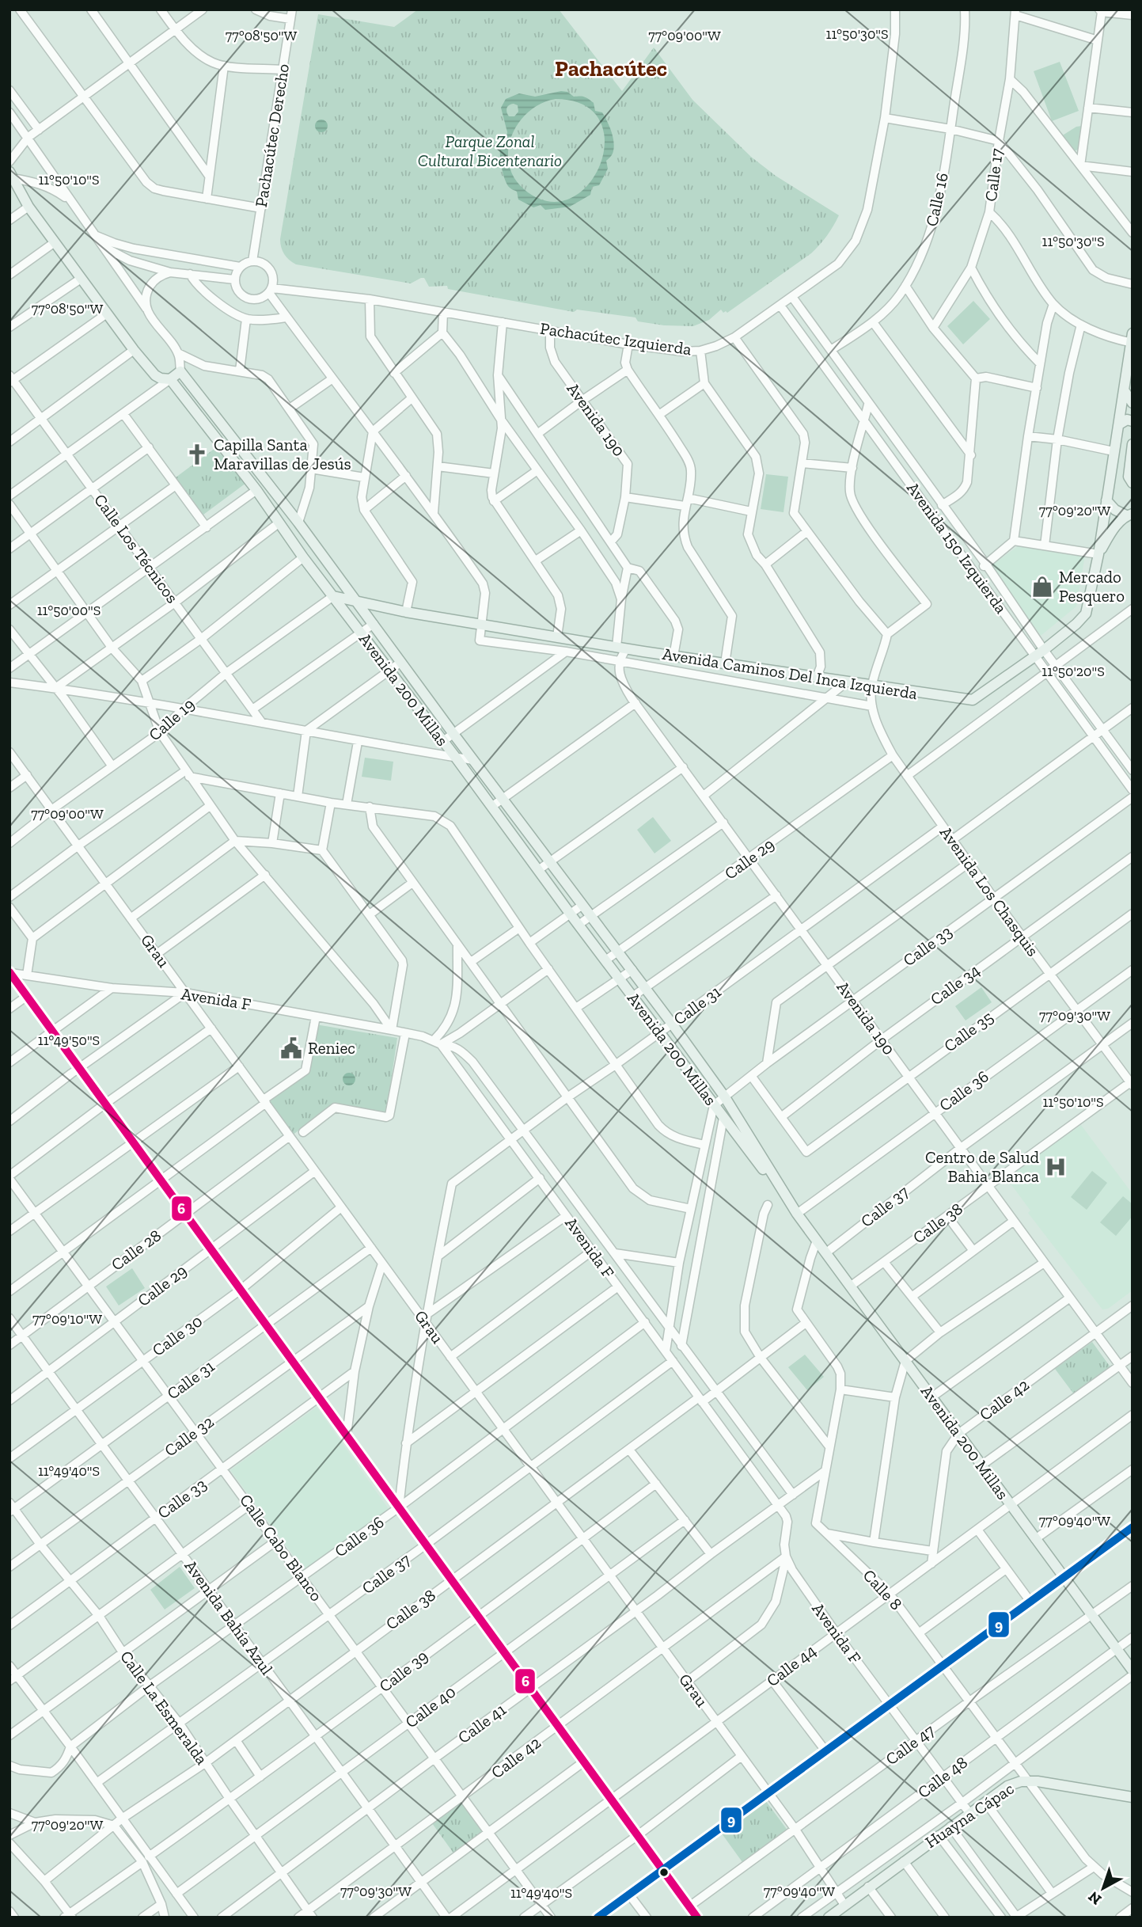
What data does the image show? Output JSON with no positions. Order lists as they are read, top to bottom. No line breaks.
{"streets":{"main road":["Avenida Caminos Del Inca Izquierda","Avenida 200 Millas","Huayna Cápac"],"street":["Pachacútec Derecho","Calle 17","Calle 16","Pachacútec Izquierda","Avenida 190","Avenida 150 Izquierda","Calle Los Técnicos","Calle 19","Calle 29","Avenida Los Chasquis","Calle 33","Grau","Calle 34","Avenida F","Calle 31","Calle 35","Calle 36","Calle 37","Calle 38","Calle 28","Calle 30","Calle 42","Calle 32","Calle Cabo Blanco","Calle 8","Avenida Bahía Azul","Calle 44","Calle 39","Calle 40","Calle La Esmeralda","Calle 41","Calle 47","Calle 48"]},"crossings":[["Pachacútec Derecho","Pachacútec Izquierda"],["Calle 16","Avenida 150 Izquierda"],["Pachacútec Izquierda","Avenida 190"],["Pachacútec Izquierda","Avenida 150 Izquierda"],["Avenida 190","Avenida Caminos Del Inca Izquierda"],["Avenida 190","Calle 29"],["Avenida 190","Calle 33"],["Avenida 190","Calle 34"],["Avenida 190","Calle 31"],["Avenida 190","Calle 35"],["Avenida 190","Calle 36"],["Avenida 190","Calle 37"],["Avenida 190","Calle 38"],["Avenida 190","Calle 42"],["Avenida 150 Izquierda","Avenida Caminos Del Inca Izquierda"],["Calle Los Técnicos","Calle 19"],["Avenida Caminos Del Inca Izquierda","Avenida 200 Millas"],["Avenida Caminos Del Inca Izquierda","Calle 19"],["Avenida Caminos Del Inca Izquierda","Avenida Los Chasquis"],["Avenida 200 Millas","Calle 19"],["Avenida 200 Millas","Calle 29"],["Avenida 200 Millas","Calle 33"],["Avenida 200 Millas","Calle 31"],["Avenida 200 Millas","Calle 36"],["Avenida 200 Millas","Calle 37"],["Avenida 200 Millas","Calle 38"],["Avenida 200 Millas","Calle 42"],["Avenida 200 Millas","Calle 8"],["Avenida 200 Millas","Calle 44"],["Avenida 200 Millas","Calle 47"],["Avenida 200 Millas","Calle 48"],["Avenida 200 Millas","Huayna Cápac"],["Calle 19","Grau"],["Calle 29","Avenida Los Chasquis"],["Calle 29","Grau"],["Calle 29","Calle Cabo Blanco"],["Calle 29","Avenida Bahía Azul"],["Avenida Los Chasquis","Calle 33"],["Avenida Los Chasquis","Calle 34"],["Avenida Los Chasquis","Calle 31"],["Avenida Los Chasquis","Calle 35"],["Avenida Los Chasquis","Calle 36"],["Avenida Los Chasquis","Calle 37"],["Avenida Los Chasquis","Calle 38"],["Calle 33","Calle Cabo Blanco"],["Calle 33","Avenida Bahía Azul"],["Calle 33","Calle La Esmeralda"],["Grau","Avenida F"],["Grau","Calle 31"],["Grau","Calle 36"],["Grau","Calle 37"],["Grau","Calle 38"],["Grau","Calle 28"],["Grau","Calle 30"],["Grau","Calle 42"],["Grau","Calle 44"],["Grau","Calle 39"],["Grau","Calle 40"],["Grau","Calle 41"],["Grau","Calle 47"],["Grau","Calle 48"],["Grau","Huayna Cápac"],["Calle 34","Calle 35"],["Avenida F","Calle 31"],["Avenida F","Calle 36"],["Avenida F","Calle 37"],["Avenida F","Calle 38"],["Avenida F","Calle 42"],["Avenida F","Calle 44"],["Avenida F","Calle 41"],["Avenida F","Calle 47"],["Avenida F","Calle 48"],["Avenida F","Huayna Cápac"],["Calle 31","Calle Cabo Blanco"],["Calle 31","Avenida Bahía Azul"],["Calle 31","Calle La Esmeralda"],["Calle 36","Calle Cabo Blanco"],["Calle 36","Avenida Bahía Azul"],["Calle 36","Calle La Esmeralda"],["Calle 37","Calle Cabo Blanco"],["Calle 37","Avenida Bahía Azul"],["Calle 37","Calle La Esmeralda"],["Calle 38","Calle Cabo Blanco"],["Calle 38","Calle 8"],["Calle 38","Avenida Bahía Azul"],["Calle 38","Calle La Esmeralda"],["Calle 28","Calle Cabo Blanco"],["Calle 28","Avenida Bahía Azul"],["Calle 30","Calle Cabo Blanco"],["Calle 30","Avenida Bahía Azul"],["Calle 42","Calle Cabo Blanco"],["Calle 42","Avenida Bahía Azul"],["Calle 42","Calle 44"],["Calle 42","Calle La Esmeralda"],["Calle 32","Calle Cabo Blanco"],["Calle 32","Avenida Bahía Azul"],["Calle 32","Calle La Esmeralda"],["Calle Cabo Blanco","Calle 44"],["Calle Cabo Blanco","Calle 39"],["Calle Cabo Blanco","Calle 40"],["Calle Cabo Blanco","Calle 41"],["Calle 8","Calle 44"],["Calle 8","Calle 41"],["Calle 8","Calle 47"],["Calle 8","Calle 48"],["Calle 8","Huayna Cápac"],["Avenida Bahía Azul","Calle 39"],["Avenida Bahía Azul","Calle 40"],["Avenida Bahía Azul","Calle 41"],["Calle 39","Calle La Esmeralda"],["Calle 40","Calle La Esmeralda"],["Calle La Esmeralda","Calle 41"]],"districts":["Pachacútec"],"parks":["Parque Zonal Cultural Bicentenario"],"places":{"church":["Capilla Santa Maravillas de Jesús"],"shop":["Mercado Pesquero"],"public building":["Reniec"],"hospital":["Centro de Salud Bahia Blanca"]},"lines":["transit line 6","transit line 9"],"north":"bottom left","coordinates":["11°50'30\"S","77°08'50\"W","77°09'00\"W","11°50'10\"S","77°09'20\"W","11°50'00\"S","11°50'20\"S","77°09'30\"W","11°49'50\"S","77°09'10\"W","11°49'40\"S","77°09'40\"W"]}
